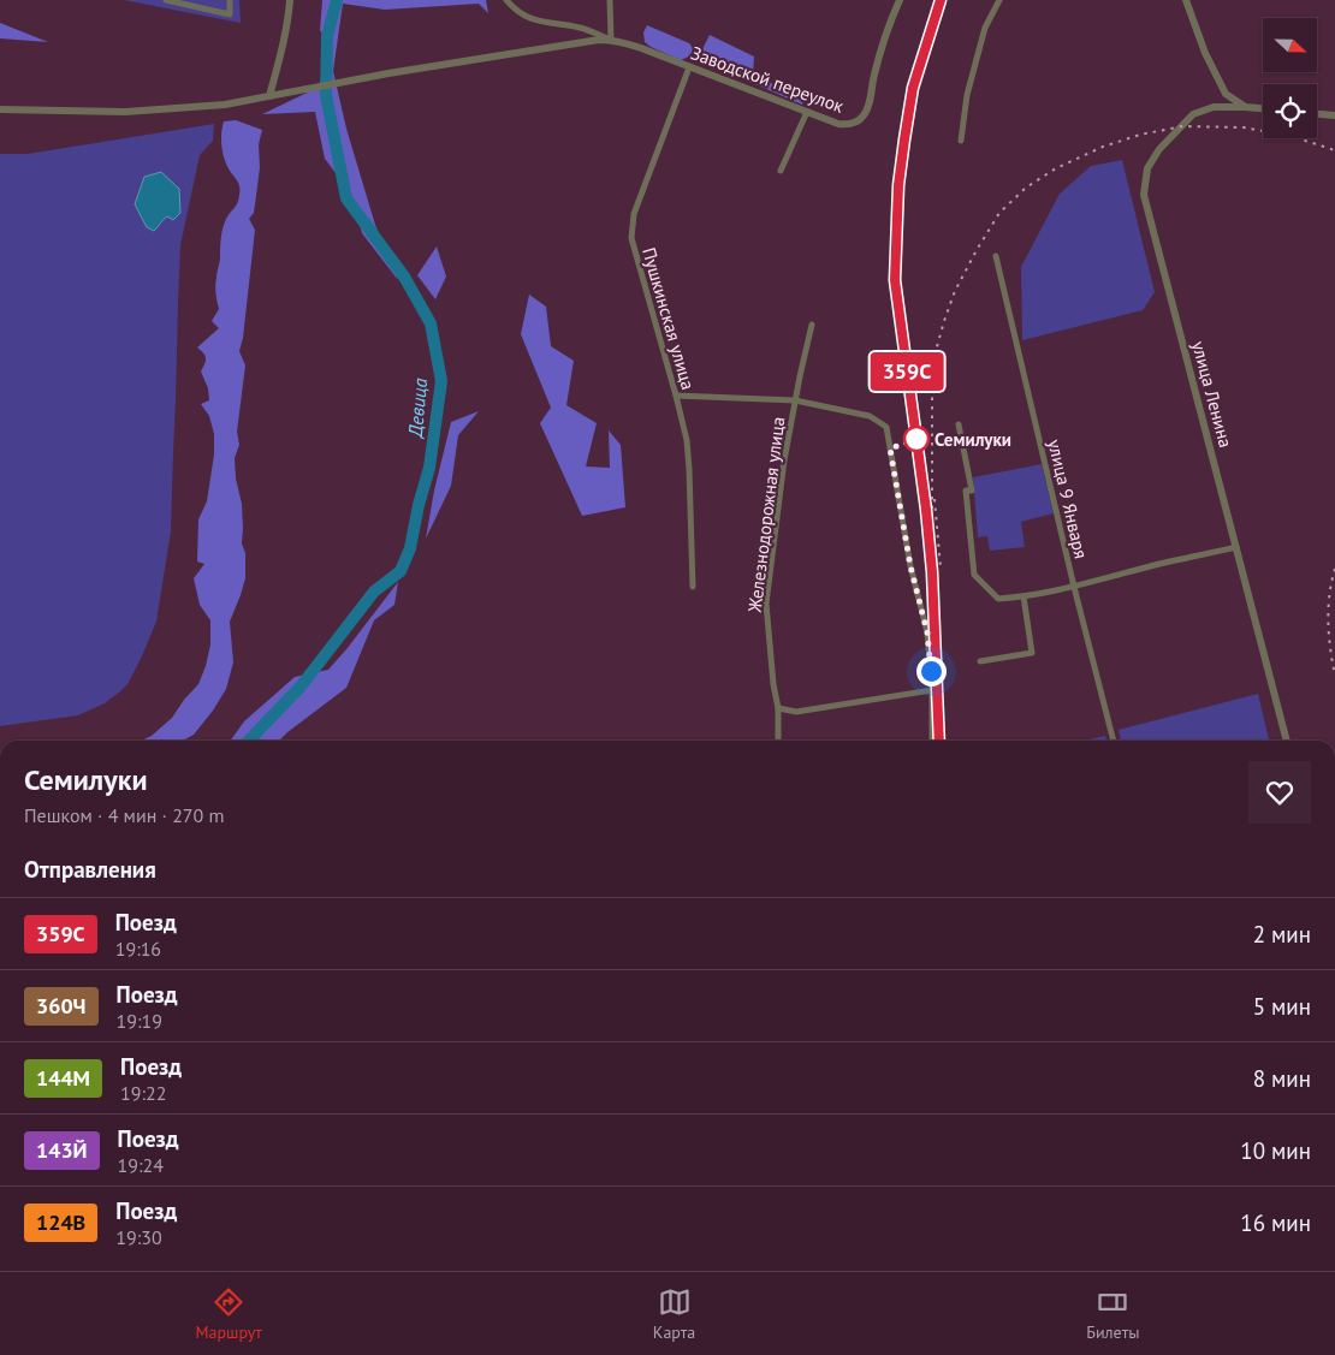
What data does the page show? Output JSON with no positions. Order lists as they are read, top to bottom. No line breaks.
{"streets":{"street":["Заводской переулок","Пушкинская улица","улица Ленина","улица 9 Января","Железнодорожная улица"]},"crossings":[["Заводской переулок","Пушкинская улица"]],"water":["Девица"],"places":["Семилуки"],"north":"right","page":{"on_map":"359С","heading":[["Семилуки","Пешком · 4 мин · 270 m"],"Отправления"],"list":[{"mark":"359С","name":"Поезд","note":"19:16","value":"2 мин"},{"mark":"360Ч","name":"Поезд","note":"19:19","value":"5 мин"},{"mark":"144М","name":"Поезд","note":"19:22","value":"8 мин"},{"mark":"143Й","name":"Поезд","note":"19:24","value":"10 мин"},{"mark":"124В","name":"Поезд","note":"19:30","value":"16 мин"}],"tabs":["Маршрут","Карта","Билеты"]}}
